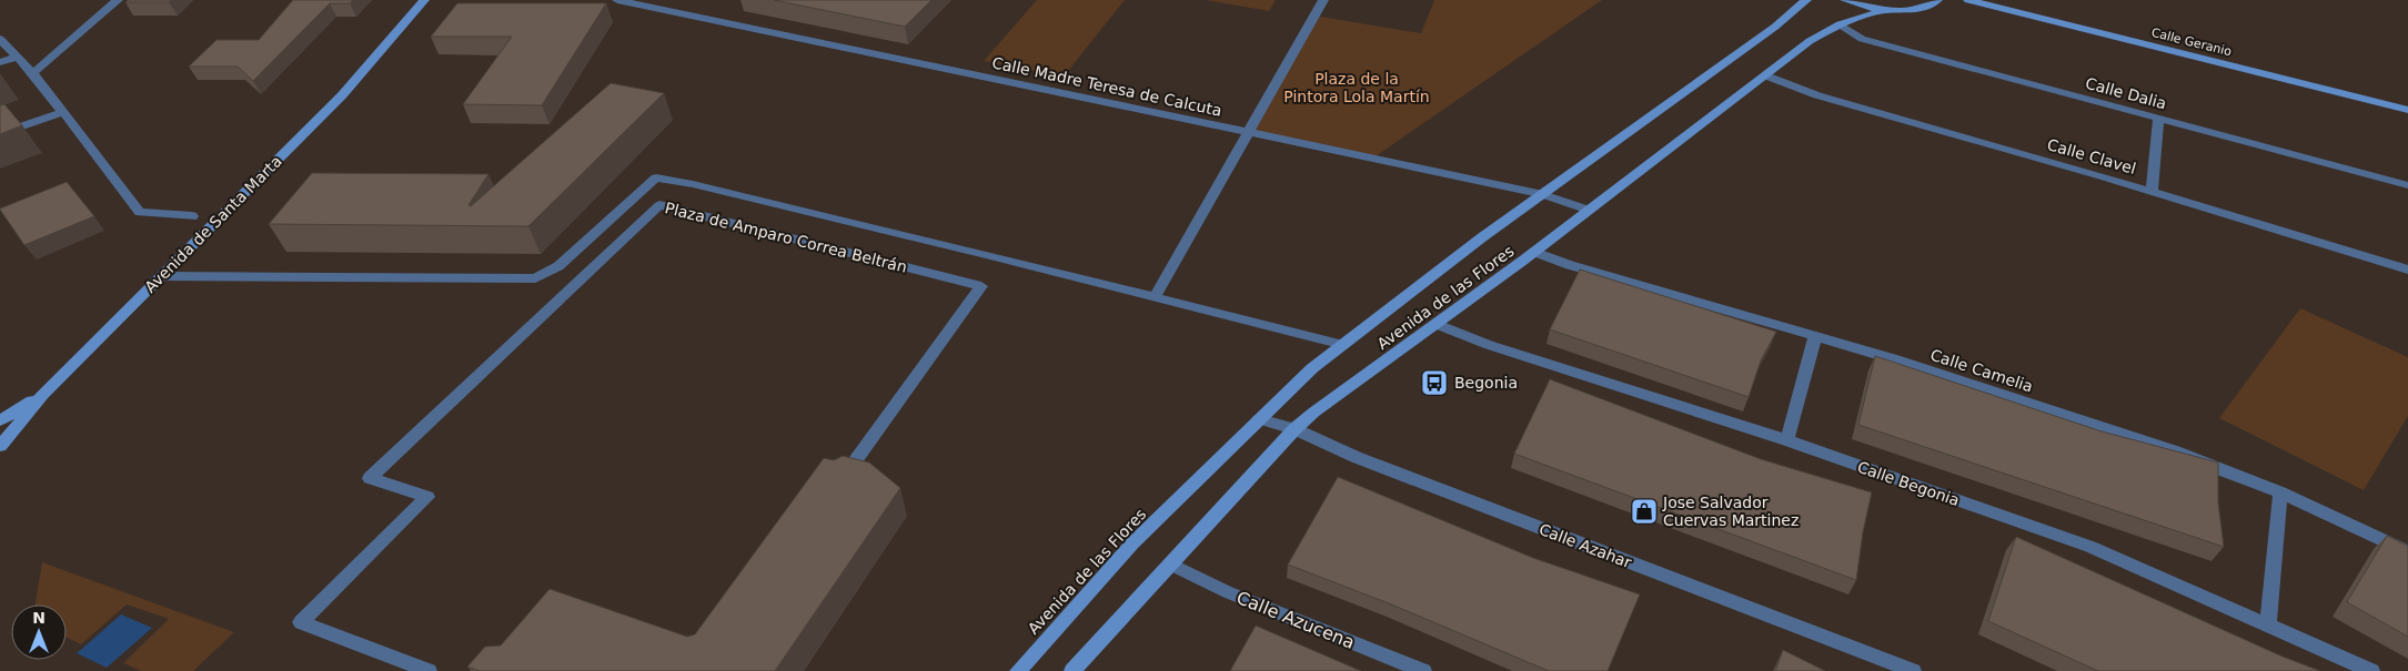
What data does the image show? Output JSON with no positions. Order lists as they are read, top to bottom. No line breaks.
{"streets":{"main road":["Calle Geranio","Avenida de Santa Marta","Avenida de las Flores"],"street":["Calle Madre Teresa de Calcuta","Calle Dalia","Calle Clavel","Plaza de Amparo Correa Beltrán","Calle Camelia","Calle Begonia","Calle Azahar","Calle Azucena"]},"crossings":[["Calle Madre Teresa de Calcuta","Avenida de las Flores"],["Calle Dalia","Avenida de las Flores"],["Calle Clavel","Avenida de las Flores"],["Avenida de las Flores","Calle Camelia"],["Avenida de las Flores","Calle Begonia"],["Avenida de las Flores","Calle Azahar"],["Avenida de las Flores","Calle Azucena"]],"parks":["Plaza de la Pintora Lola Martín"],"places":{"bus stop":["Begonia"],"shop":["Jose Salvador Cuervas Martinez"]},"north":"top"}
